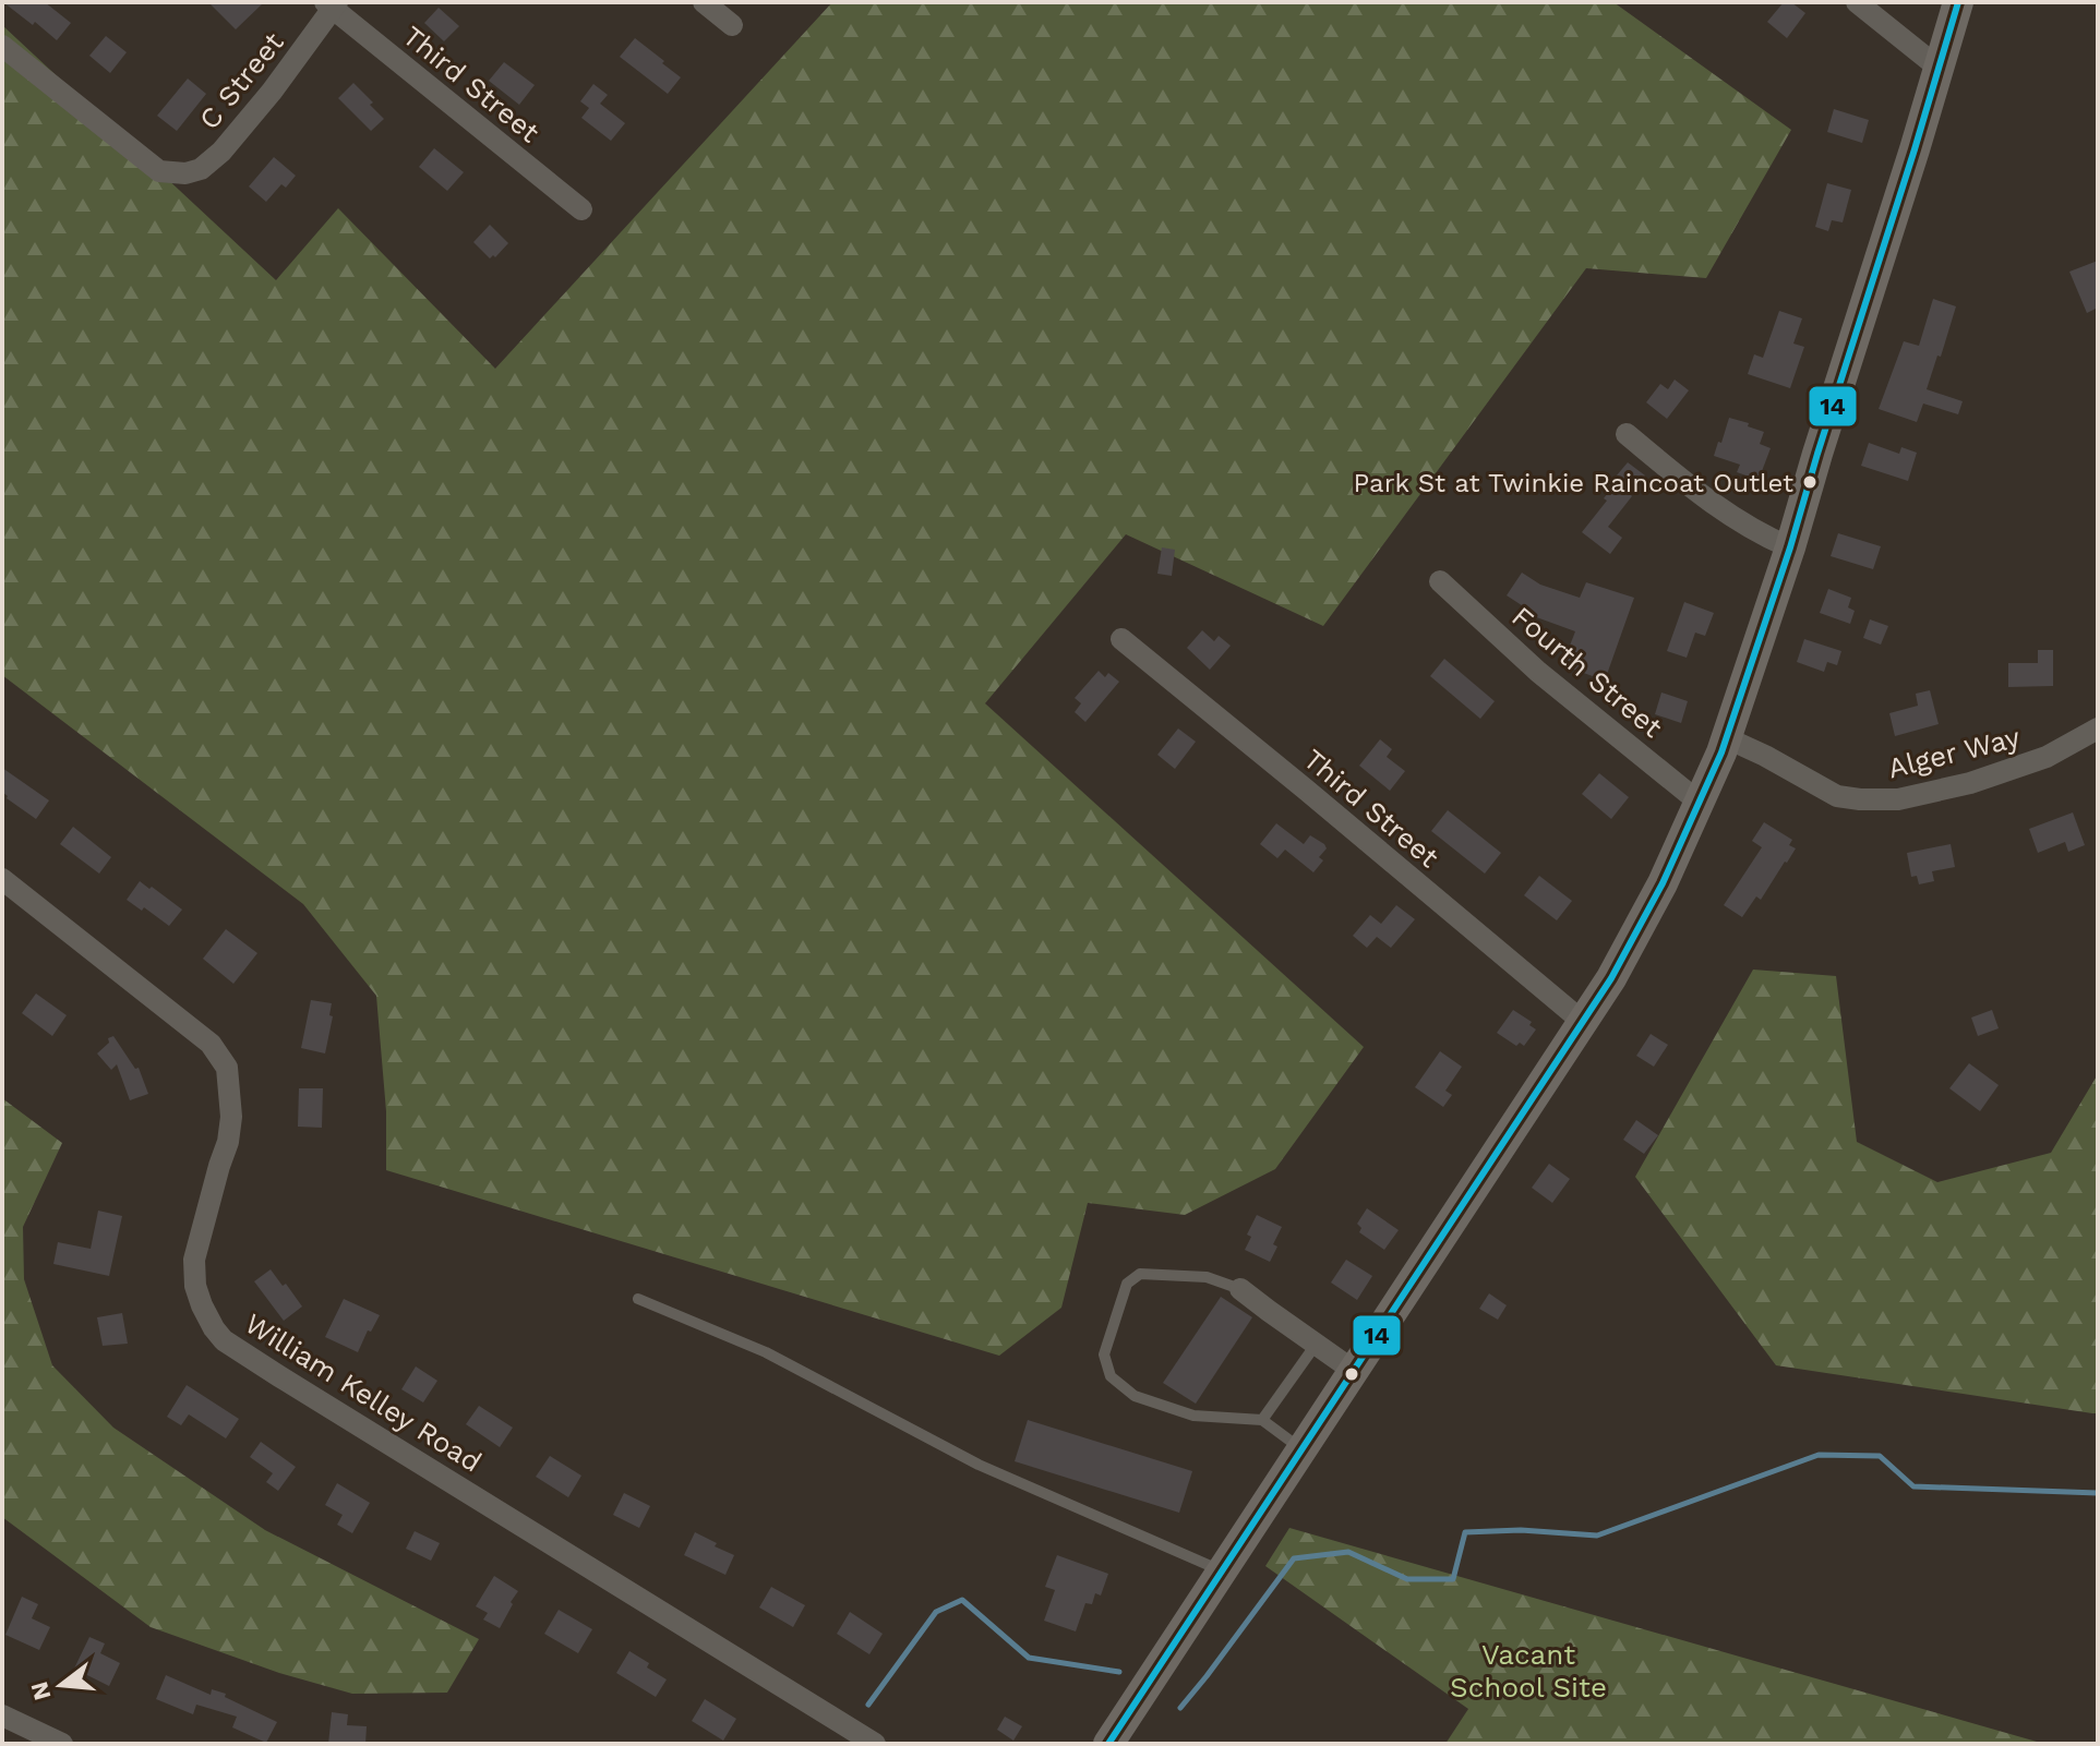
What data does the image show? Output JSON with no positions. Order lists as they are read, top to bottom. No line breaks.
{"streets":{"street":["C Street","Third Street","Fourth Street","Alger Way","William Kelley Road"]},"crossings":[["C Street","Third Street"]],"parks":["Vacant School Site"],"places":["Park St at Twinkie Raincoat Outlet"],"lines":["transit line 14"],"north":"left"}
